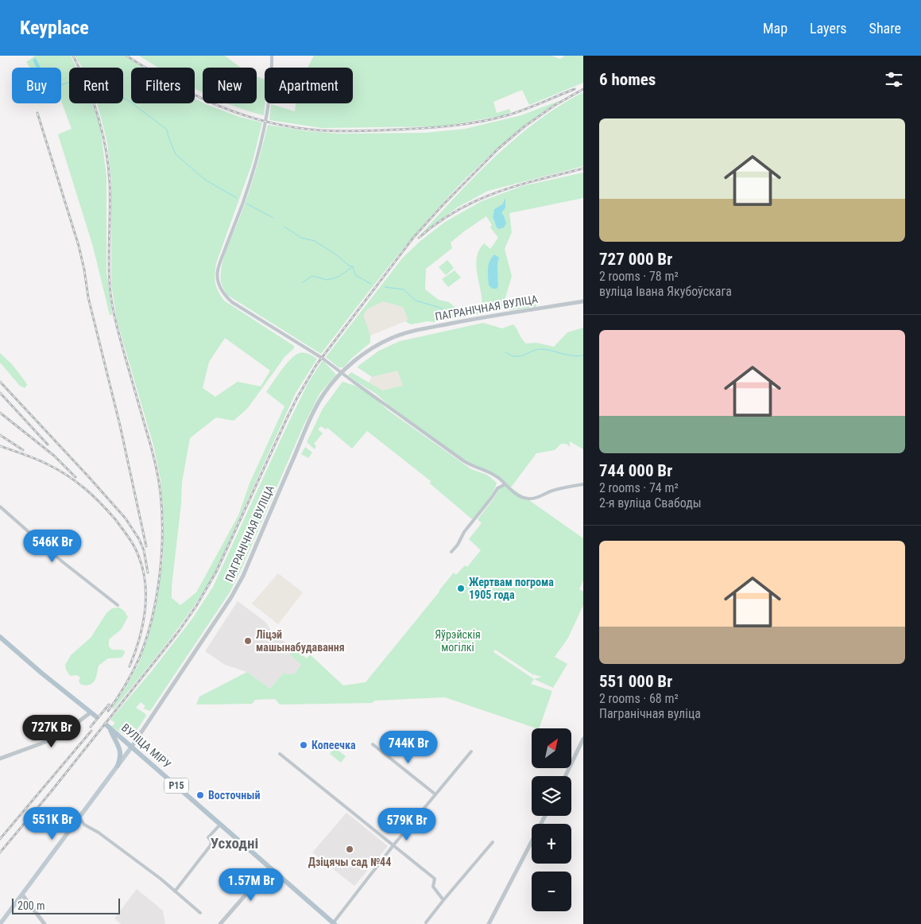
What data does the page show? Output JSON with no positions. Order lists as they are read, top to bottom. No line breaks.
{"streets":{"main road":["ПАГРАНІЧНАЯ ВУЛІЦА","ВУЛІЦА МІРУ","Р15"]},"crossings":[["ПАГРАНІЧНАЯ ВУЛІЦА","ВУЛІЦА МІРУ"]],"districts":["Усходні"],"parks":["Яўрэйскія могілкі"],"places":["Жертвам погрома 1905 года","Ліцэй машынабудавання","Копеечка","Восточный","Дзіцячы сад №44"],"scale_bar":"200 m","north":"top right","page":{"header":"Keyplace","nav":["Map","Layers","Share"],"heading":"6 homes","chip":["Buy","Rent","Filters","New","Apartment"],"list":[{"name":"727 000 Br","note":"2 rooms · 78 m² · вуліца Івана Якубоўскага"},{"name":"744 000 Br","note":"2 rooms · 74 m² · 2-я вуліца Свабоды"},{"name":"551 000 Br","note":"2 rooms · 68 m² · Пагранічная вуліца"}],"price":["546K Br","727K Br","744K Br","551K Br","579K Br","1.57M Br"],"map_buttons":["+","−"],"scale":"200 m"}}
